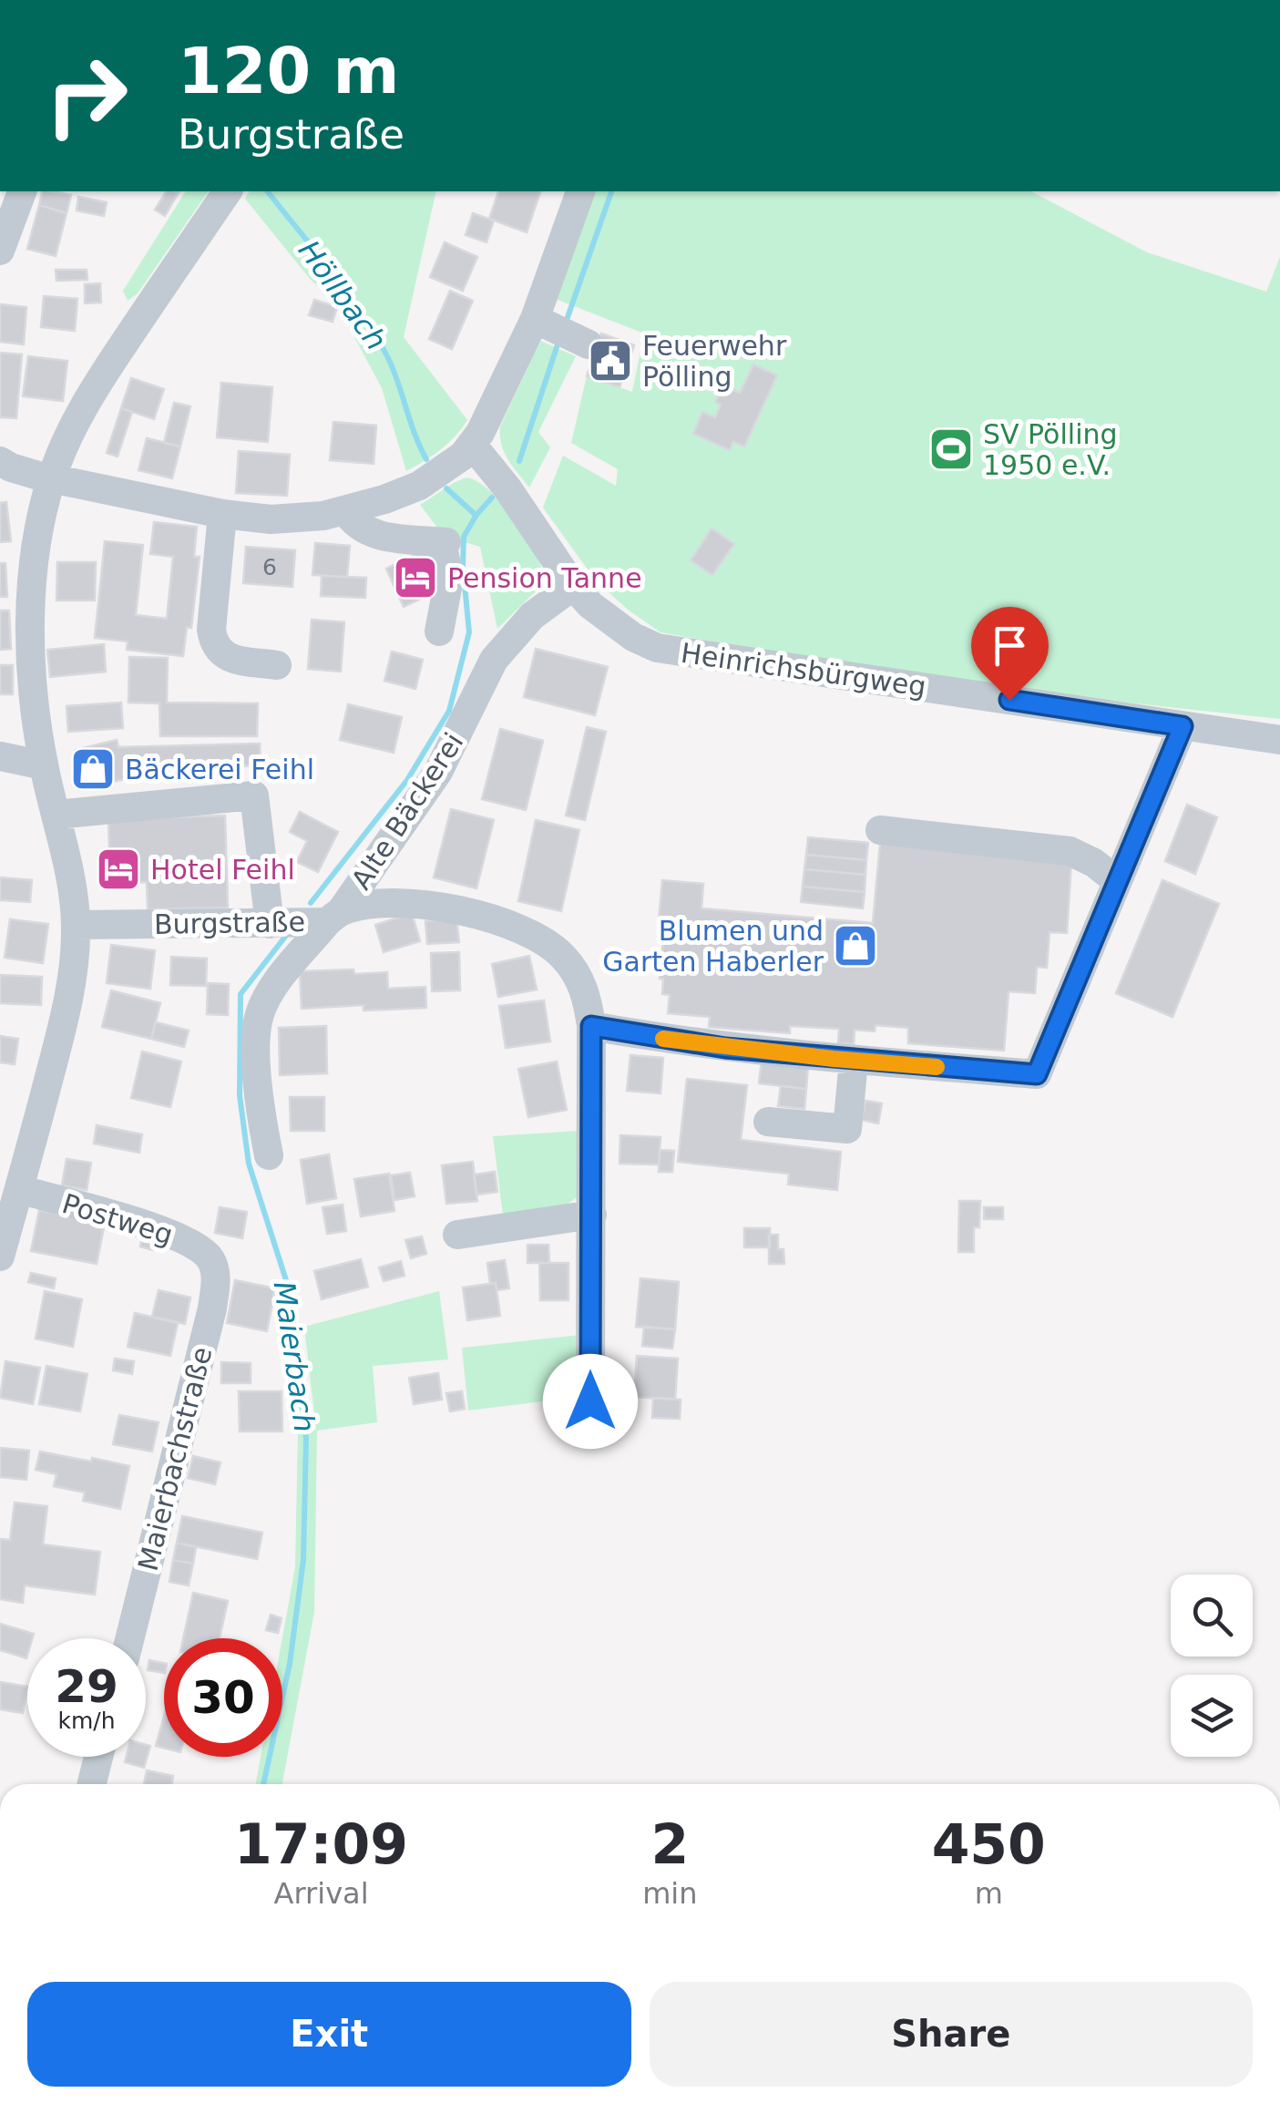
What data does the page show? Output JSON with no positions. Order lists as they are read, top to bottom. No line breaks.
{"streets":{"street":["Heinrichsbürgweg","Alte Bäckerei","Burgstraße","Postweg","Maierbachstraße"]},"crossings":[["Heinrichsbürgweg","Alte Bäckerei"],["Alte Bäckerei","Burgstraße"],["Postweg","Maierbachstraße"]],"water":["Höllbach","Maierbach"],"places":{"public building":["Feuerwehr Pölling"],"sports":["SV Pölling 1950 e.V."],"hotel":["Pension Tanne","Hotel Feihl"],"shop":["Bäckerei Feihl","Blumen und Garten Haberler"]},"house_numbers":["6"],"page":{"turn":["120 m","Burgstraße"],"speed":"29 km/h","limit":"30","eta":["17:09","Arrival","2","min","450","m"],"buttons":["Exit","Share"]}}
